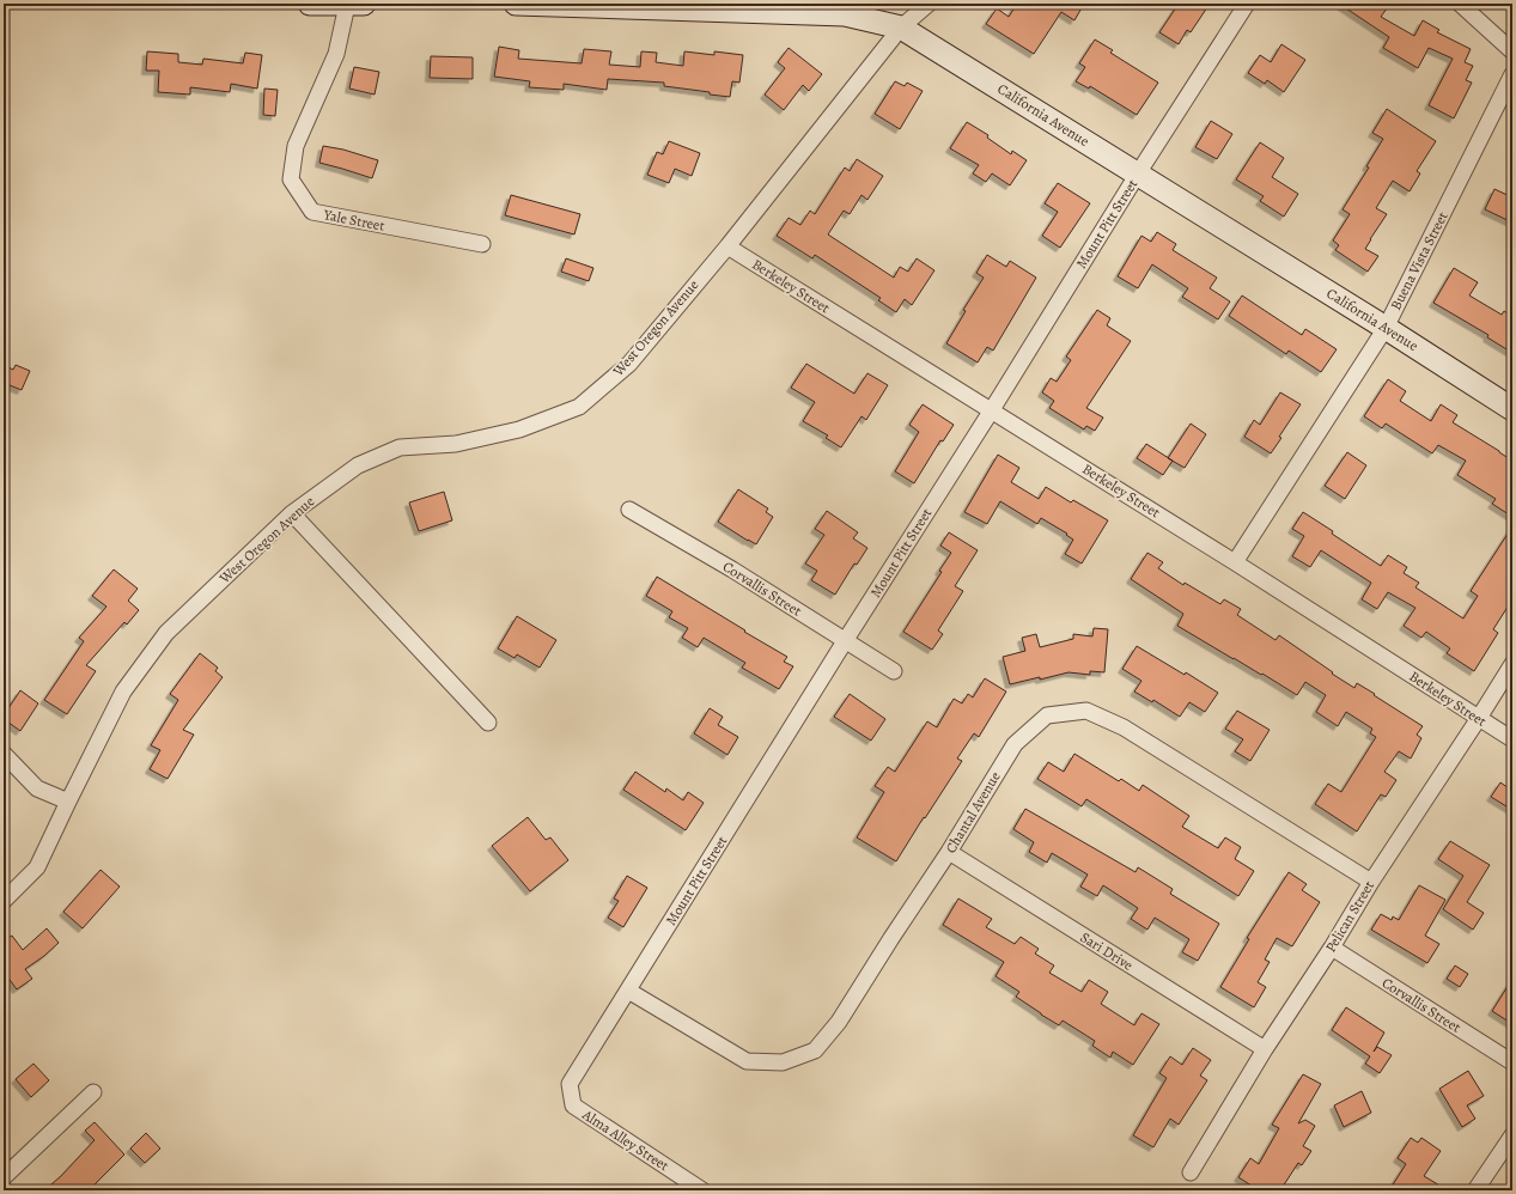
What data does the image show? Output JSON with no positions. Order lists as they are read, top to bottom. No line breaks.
{"streets":{"street":["California Avenue","Yale Street","Mount Pitt Street","Buena Vista Street","Berkeley Street","West Oregon Avenue","Corvallis Street","Chantal Avenue","Pelican Street","Sari Drive","Alma Alley Street"]},"crossings":[["California Avenue","Mount Pitt Street"],["California Avenue","Buena Vista Street"],["California Avenue","West Oregon Avenue"],["Mount Pitt Street","Berkeley Street"],["Mount Pitt Street","Corvallis Street"],["Mount Pitt Street","Chantal Avenue"],["Mount Pitt Street","Alma Alley Street"],["Buena Vista Street","Berkeley Street"],["Berkeley Street","West Oregon Avenue"],["Berkeley Street","Pelican Street"],["Corvallis Street","Pelican Street"],["Chantal Avenue","Pelican Street"],["Chantal Avenue","Sari Drive"],["Pelican Street","Sari Drive"]]}
